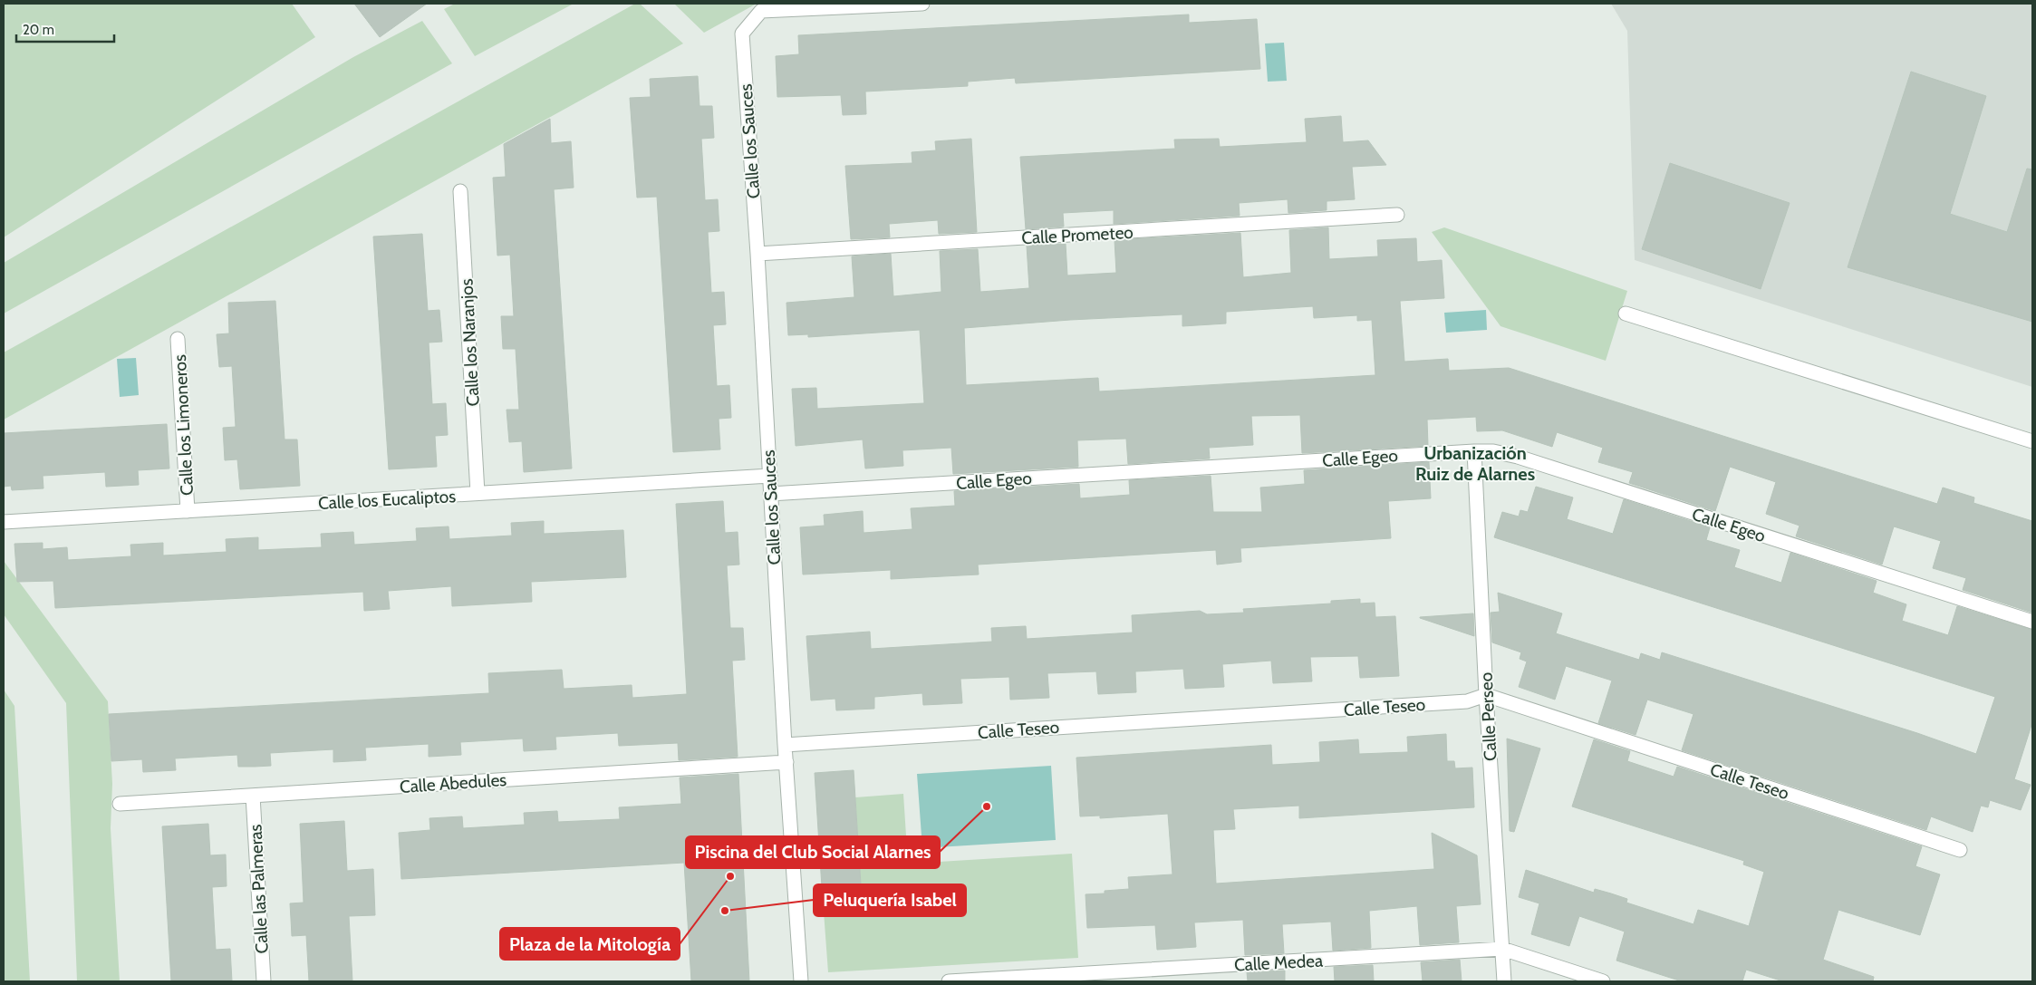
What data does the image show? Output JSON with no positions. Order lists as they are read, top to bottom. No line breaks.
{"streets":{"street":["Calle los Sauces","Calle Prometeo","Calle los Naranjos","Calle los Limoneros","Calle Egeo","Calle los Eucaliptos","Calle Teseo","Calle Perseo","Calle Abedules","Calle las Palmeras","Calle Medea"]},"crossings":[["Calle los Sauces","Calle Prometeo"],["Calle los Sauces","Calle Egeo"],["Calle los Sauces","Calle los Eucaliptos"],["Calle los Sauces","Calle Teseo"],["Calle los Sauces","Calle Abedules"],["Calle los Naranjos","Calle los Eucaliptos"],["Calle los Limoneros","Calle los Eucaliptos"],["Calle Egeo","Calle Perseo"],["Calle Teseo","Calle Perseo"],["Calle Perseo","Calle Medea"],["Calle Abedules","Calle las Palmeras"]],"districts":["Urbanización Ruiz de Alarnes"],"places":["Piscina del Club Social Alarnes","Plaza de la Mitología","Peluquería Isabel"],"scale_bar":"20 m"}
